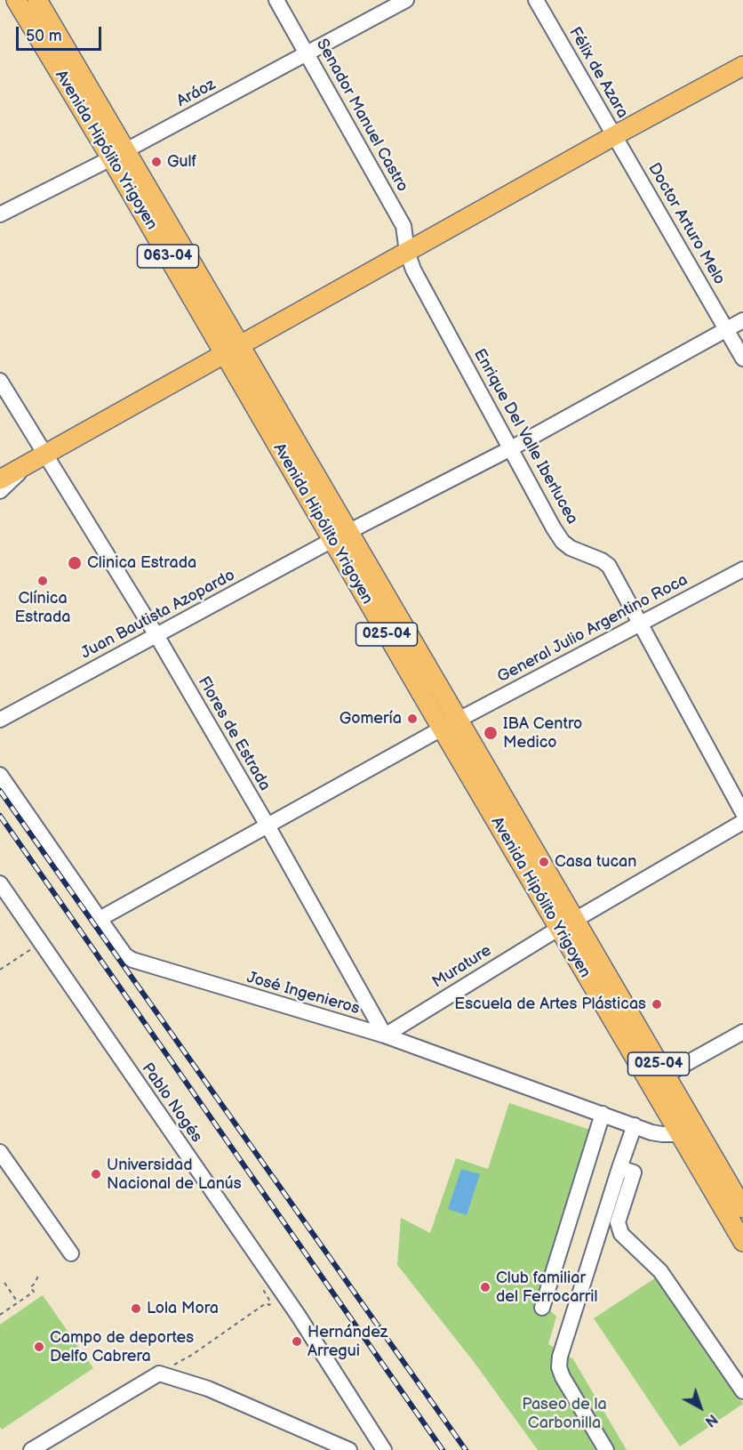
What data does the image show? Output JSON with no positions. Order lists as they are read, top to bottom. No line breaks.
{"streets":{"main road":["Avenida Hipólito Yrigoyen","063-04","025-04"],"street":["Félix de Azara","Aráoz","Senador Manuel Castro","Doctor Arturo Melo","Enrique Del Valle Iberlucea","Juan Bautista Azopardo","General Julio Argentino Roca","Flores de Estrada","Murature","José Ingenieros","Pablo Nogés"]},"crossings":[["Félix de Azara","Doctor Arturo Melo"],["Aráoz","Senador Manuel Castro"],["Aráoz","Avenida Hipólito Yrigoyen"],["Senador Manuel Castro","Enrique Del Valle Iberlucea"],["Avenida Hipólito Yrigoyen","Juan Bautista Azopardo"],["Avenida Hipólito Yrigoyen","General Julio Argentino Roca"],["Avenida Hipólito Yrigoyen","Murature"],["Avenida Hipólito Yrigoyen","José Ingenieros"],["Doctor Arturo Melo","Juan Bautista Azopardo"],["Enrique Del Valle Iberlucea","Juan Bautista Azopardo"],["Enrique Del Valle Iberlucea","General Julio Argentino Roca"],["Juan Bautista Azopardo","Flores de Estrada"],["General Julio Argentino Roca","Flores de Estrada"],["General Julio Argentino Roca","José Ingenieros"],["Flores de Estrada","Murature"],["Flores de Estrada","José Ingenieros"],["Murature","José Ingenieros"]],"parks":["Paseo de la Carbonilla"],"places":["Gulf","Clinica Estrada","Clínica Estrada","Gomería","IBA Centro Medico","Casa tucan","Escuela de Artes Plásticas","Universidad Nacional de Lanús","Club familiar del Ferrocarril","Lola Mora","Hernández Arregui","Campo de deportes Delfo Cabrera"],"scale_bar":"50 m","north":"bottom right"}
